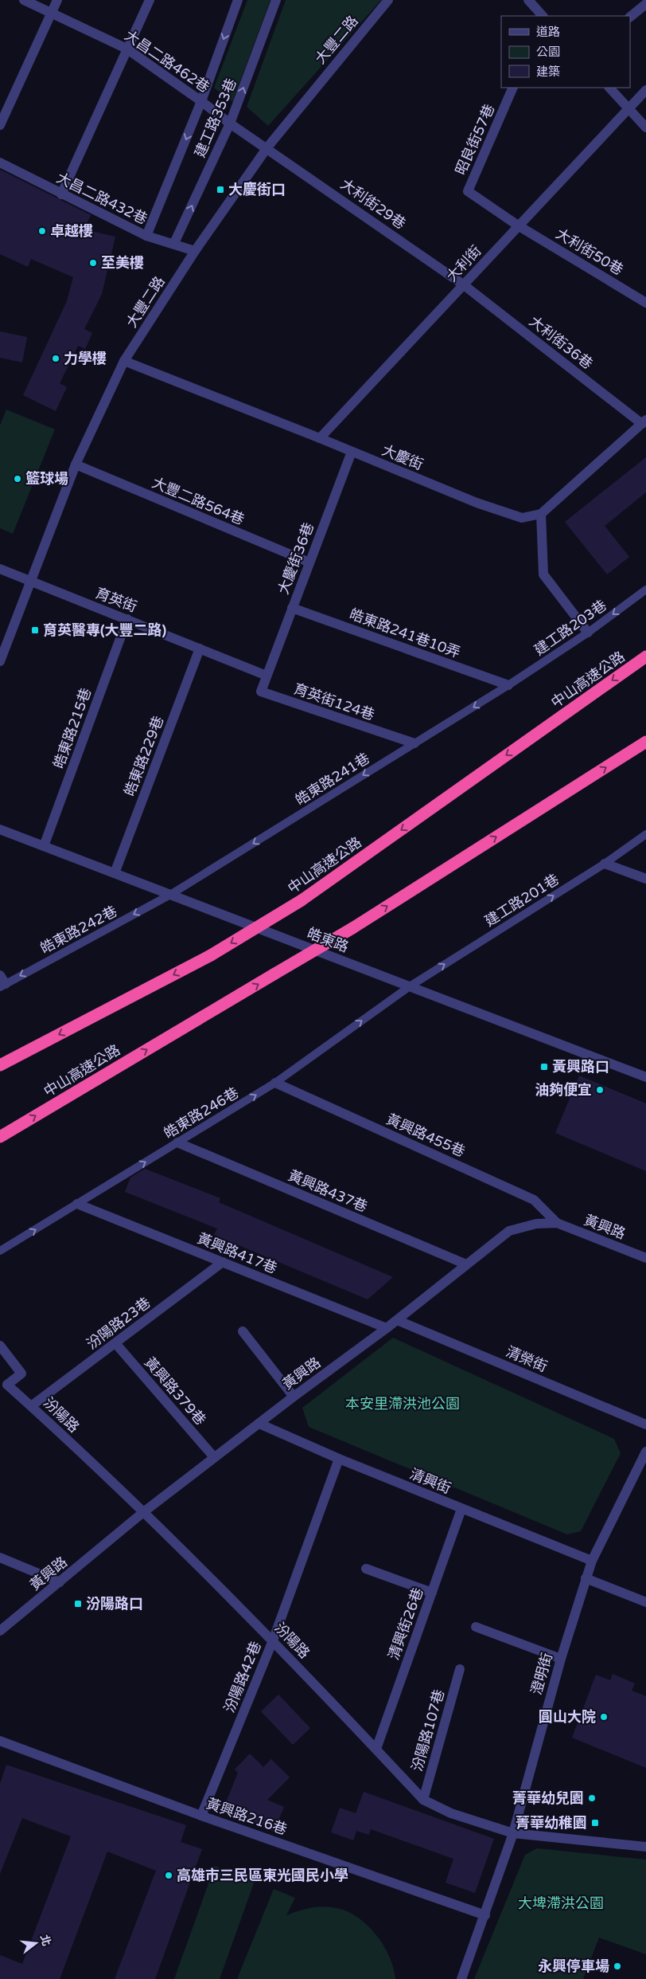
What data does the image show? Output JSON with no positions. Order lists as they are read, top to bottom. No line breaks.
{"streets":{"highway":["中山高速公路"],"street":["大豐二路","大昌二路462巷","建工路353巷","昭良街57巷","大昌二路432巷","大利街29巷","大利街50巷","大利街","大利街36巷","大慶街","大豐二路564巷","大慶街36巷","育英街","皓東路241巷10弄","育英街124巷","皓東路215巷","皓東路229巷","皓東路","黃興路455巷","黃興路437巷","黃興路","黃興路417巷","汾陽路23巷","清榮街","黃興路379巷","汾陽路","清興街","清興街26巷","澄明街","汾陽路42巷","汾陽路107巷","黃興路216巷"],"lane":["建工路203巷","皓東路241巷","建工路201巷","皓東路242巷","皓東路246巷"]},"crossings":[["大豐二路","大昌二路462巷"],["大豐二路","大昌二路432巷"],["大豐二路","大利街29巷"],["大豐二路","大慶街"],["大豐二路","大豐二路564巷"],["大豐二路","育英街"],["大昌二路462巷","建工路353巷"],["大昌二路462巷","大利街29巷"],["建工路353巷","大昌二路432巷"],["昭良街57巷","大利街50巷"],["昭良街57巷","大利街"],["大利街29巷","大利街"],["大利街29巷","大利街36巷"],["大利街50巷","大利街"],["大利街","大利街36巷"],["大利街","大慶街"],["大慶街","大慶街36巷"],["大豐二路564巷","大慶街36巷"],["大慶街36巷","育英街"],["大慶街36巷","皓東路241巷10弄"],["大慶街36巷","育英街124巷"],["育英街","育英街124巷"],["育英街","皓東路215巷"],["育英街","皓東路229巷"],["建工路203巷","皓東路241巷10弄"],["建工路203巷","皓東路241巷"],["皓東路241巷10弄","皓東路241巷"],["育英街124巷","皓東路241巷"],["皓東路215巷","皓東路"],["皓東路229巷","皓東路"],["皓東路241巷","皓東路242巷"],["皓東路241巷","皓東路"],["建工路201巷","皓東路"],["建工路201巷","皓東路246巷"],["皓東路242巷","皓東路"],["皓東路","皓東路246巷"],["皓東路246巷","黃興路455巷"],["皓東路246巷","黃興路437巷"],["皓東路246巷","黃興路417巷"],["黃興路455巷","黃興路"],["黃興路437巷","黃興路"],["黃興路","黃興路417巷"],["黃興路","清榮街"],["黃興路","黃興路379巷"],["黃興路","汾陽路"],["黃興路","清興街"],["黃興路417巷","汾陽路23巷"],["汾陽路23巷","黃興路379巷"],["汾陽路23巷","汾陽路"],["汾陽路","清興街26巷"],["汾陽路","澄明街"],["汾陽路","汾陽路42巷"],["汾陽路","汾陽路107巷"],["清興街","清興街26巷"],["清興街","澄明街"],["清興街","汾陽路42巷"],["澄明街","黃興路216巷"],["汾陽路42巷","黃興路216巷"]],"one_way":["建工路203巷","皓東路241巷","建工路201巷","皓東路242巷","皓東路246巷"],"parks":["本安里滯洪池公園","大埤滯洪公園"],"places":{"transit":["大慶街口","育英醫專(大豐二路)","黃興路口","汾陽路口","菁華幼稚園"],"other":["卓越樓","至美樓","力學樓","籃球場","油夠便宜","圓山大院","菁華幼兒園","高雄市三民區東光國民小學","永興停車場"]},"legend":["道路","公園","建築"],"north":"right"}
